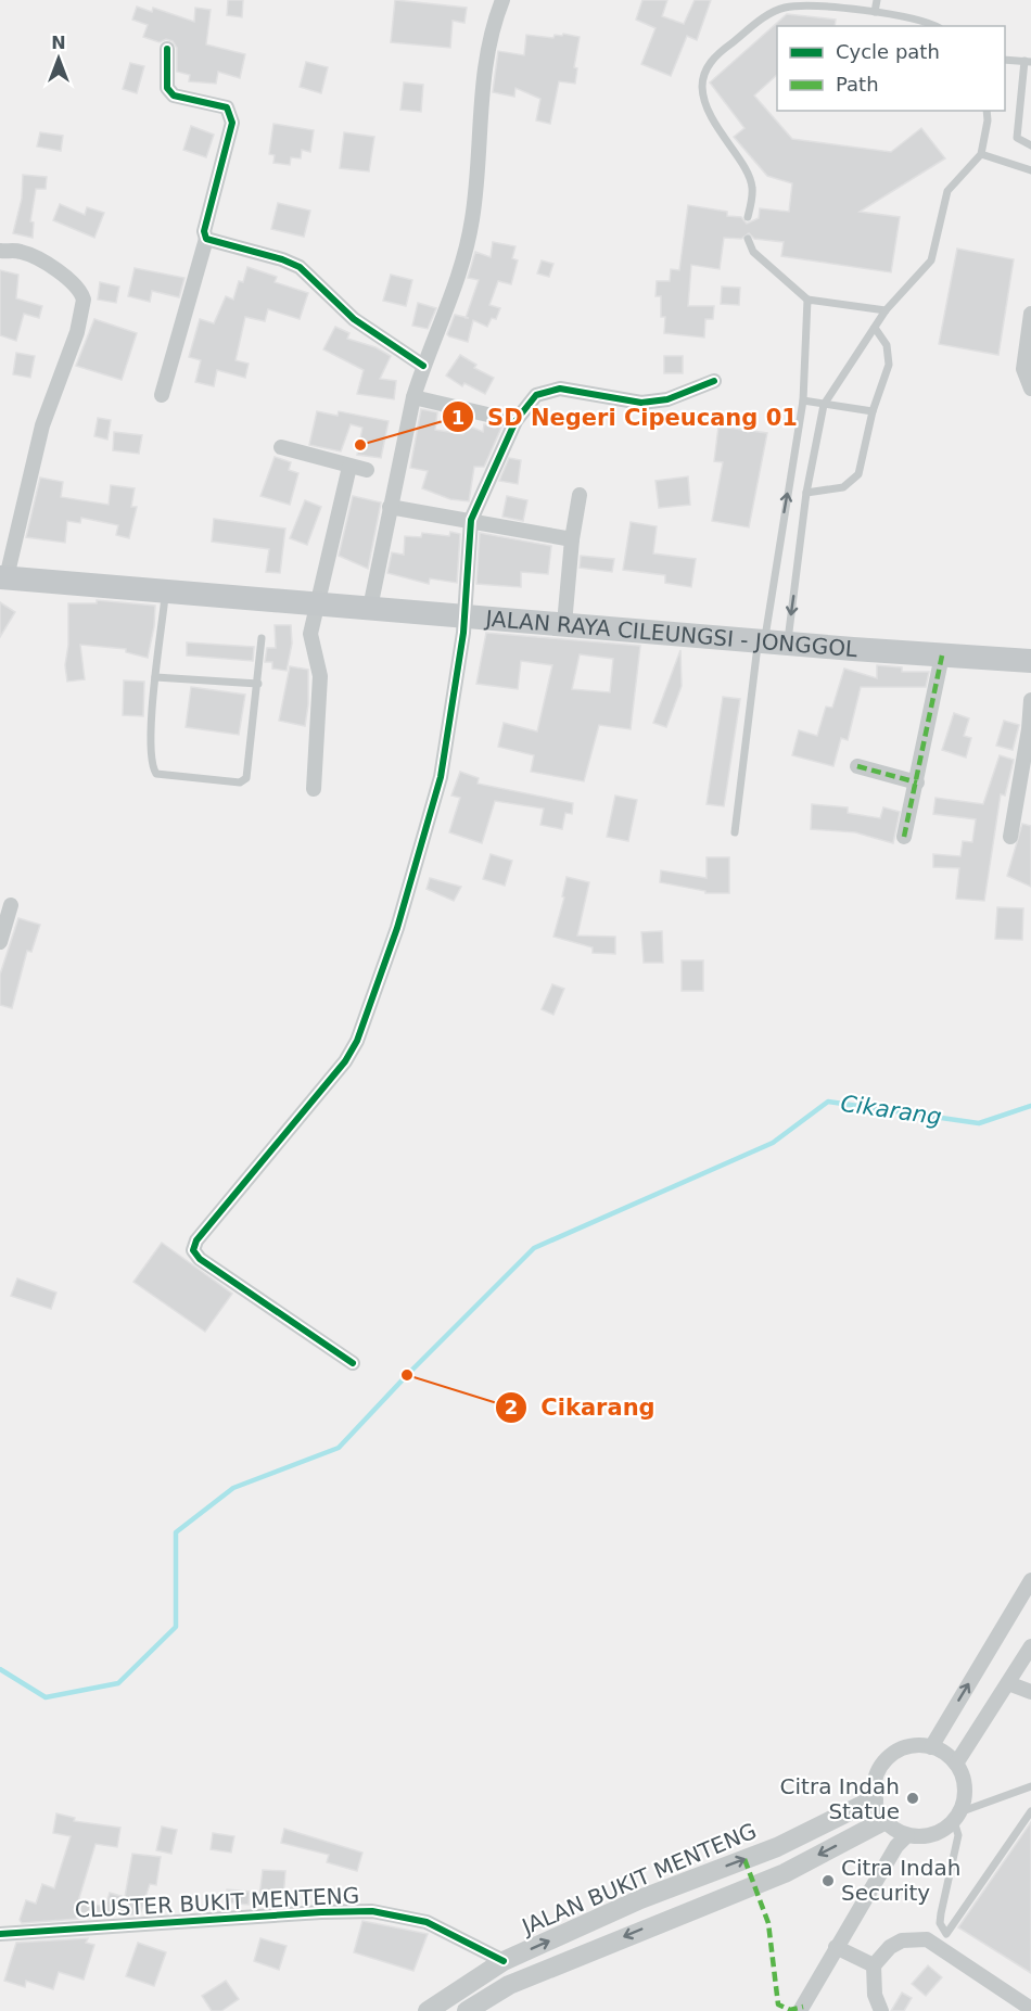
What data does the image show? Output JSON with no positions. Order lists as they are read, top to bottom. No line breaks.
{"streets":{"main road":["JALAN RAYA CILEUNGSI - JONGGOL"],"street":["JALAN BUKIT MENTENG","CLUSTER BUKIT MENTENG"]},"crossings":[["JALAN BUKIT MENTENG","CLUSTER BUKIT MENTENG"]],"water":["Cikarang"],"places":["SD Negeri Cipeucang 01","Cikarang","Citra Indah Statue","Citra Indah Security"],"legend":["Cycle path","Path"],"north":"top"}
